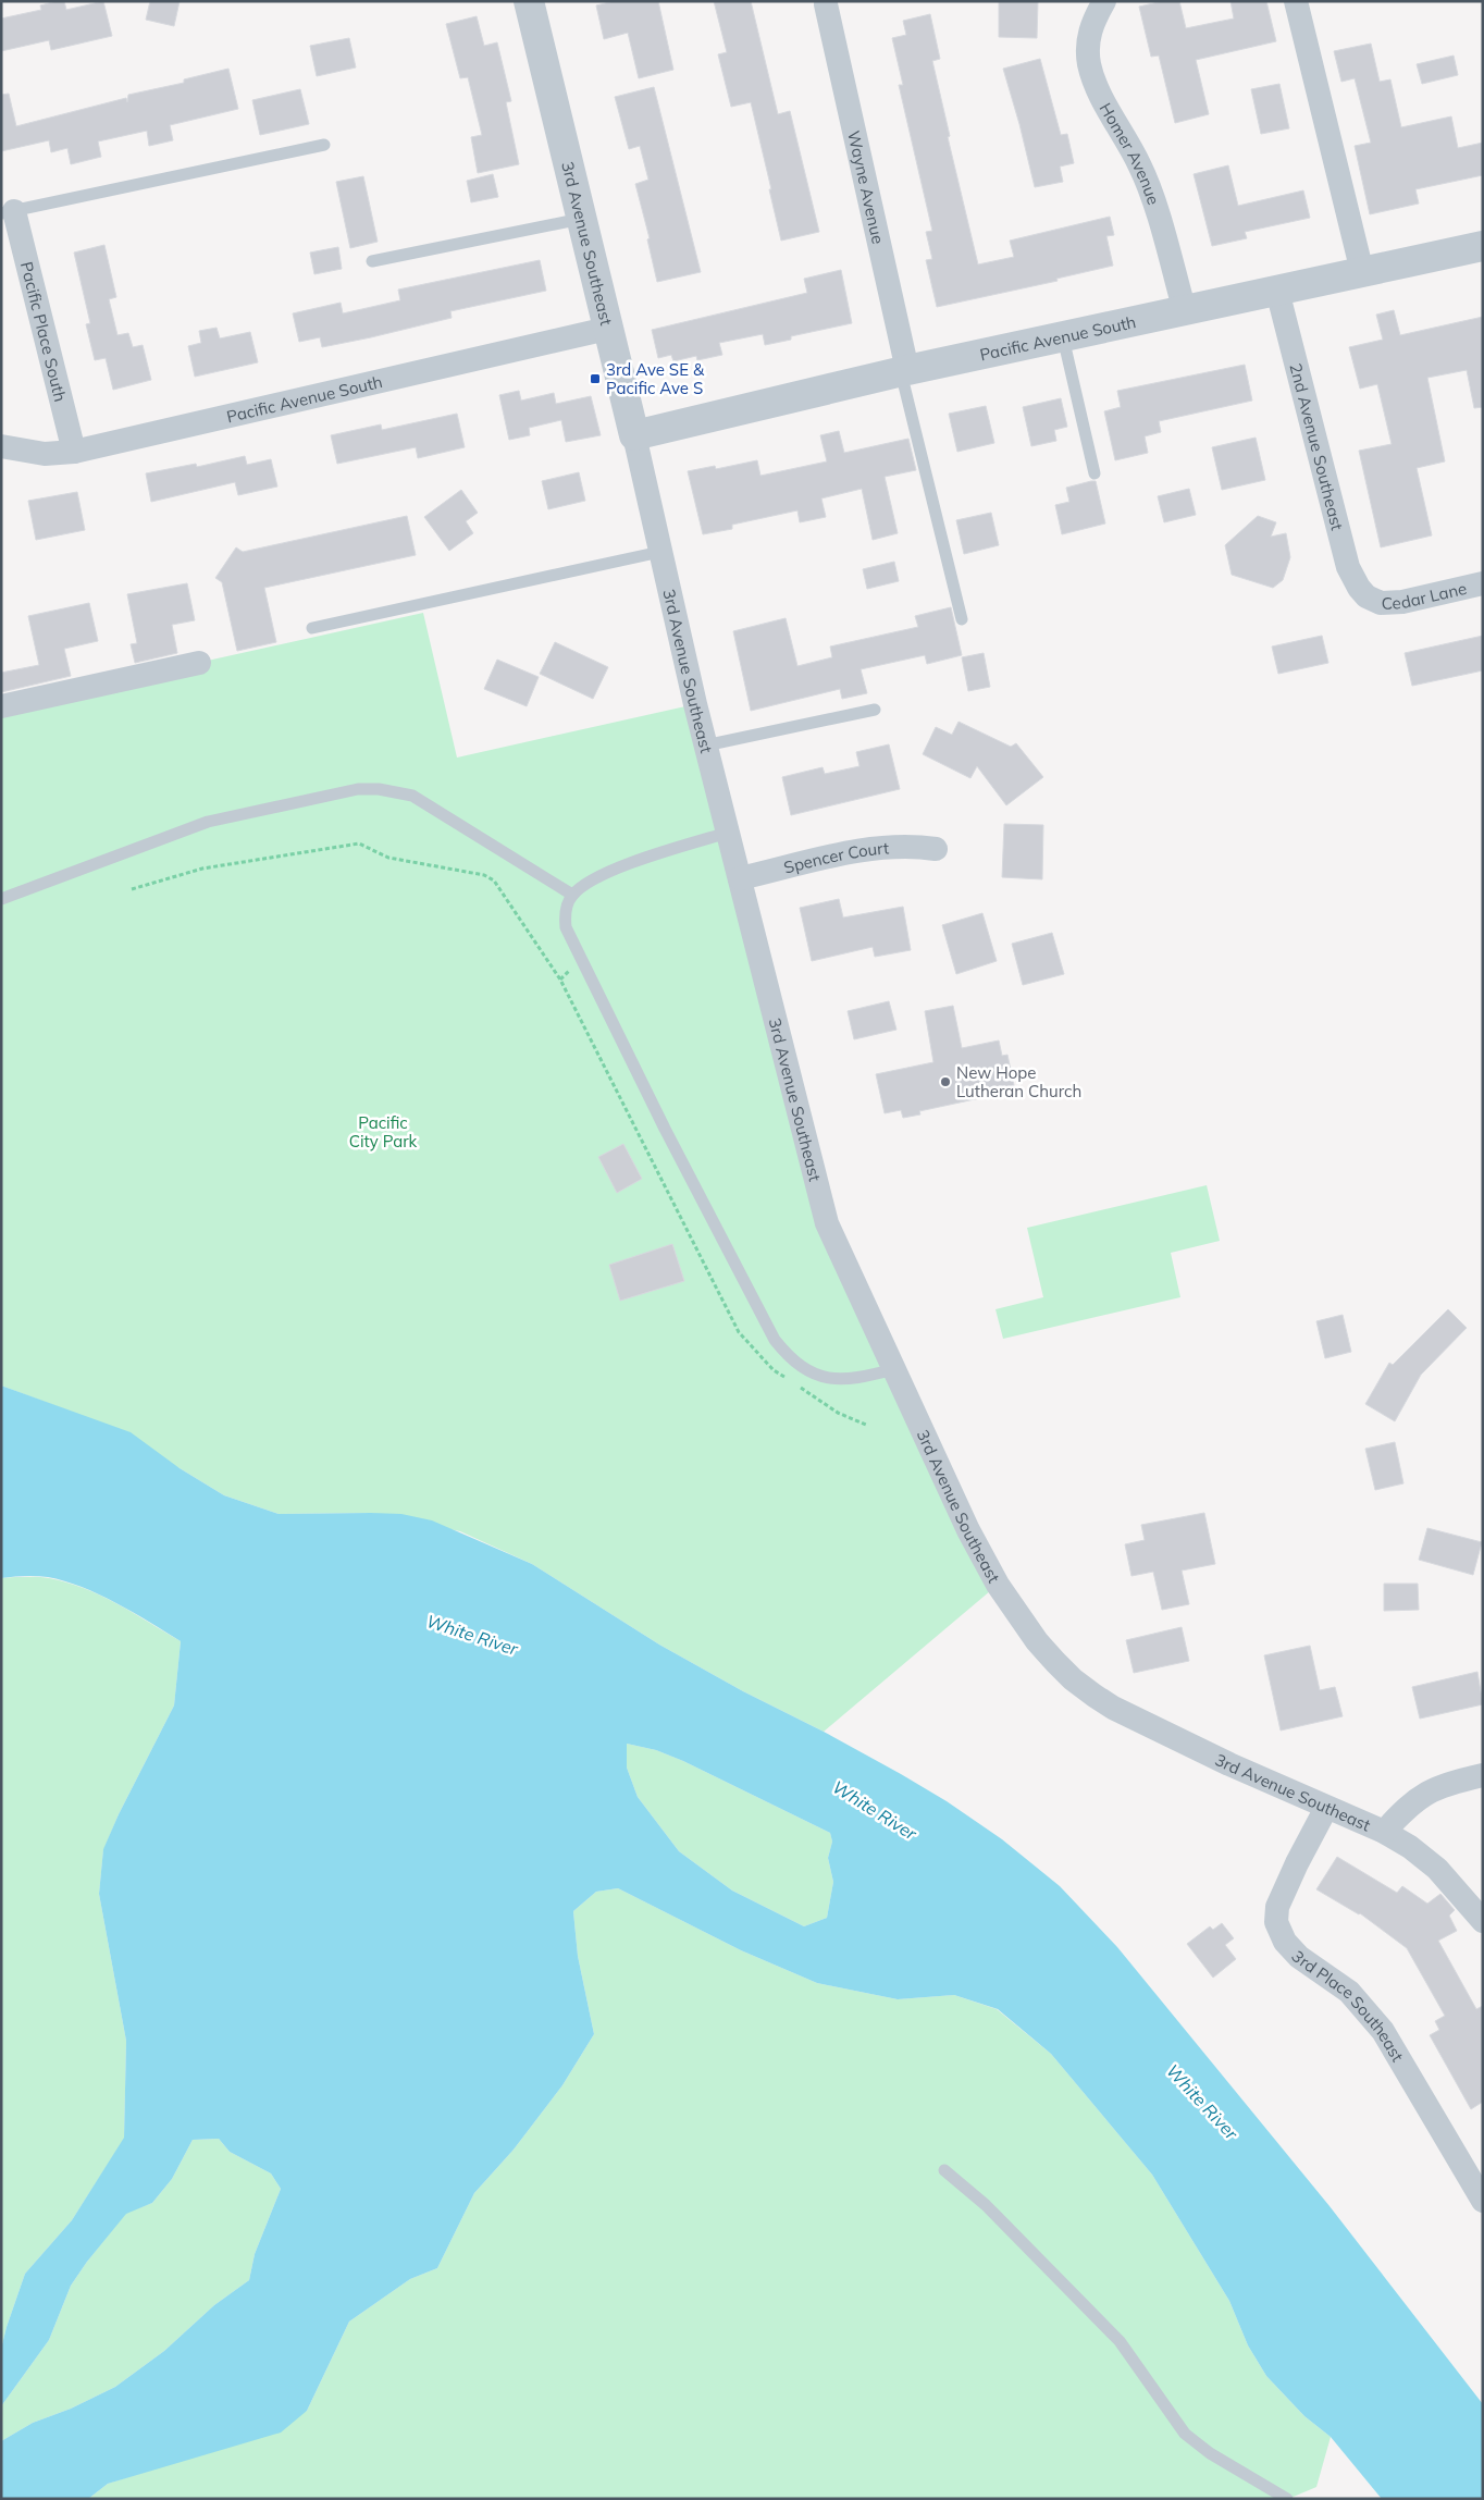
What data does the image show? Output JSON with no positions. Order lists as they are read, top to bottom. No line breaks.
{"streets":{"street":["Homer Avenue","Wayne Avenue","3rd Avenue Southeast","Pacific Place South","Pacific Avenue South","2nd Avenue Southeast","Cedar Lane","Spencer Court","3rd Place Southeast"]},"crossings":[["Homer Avenue","Pacific Avenue South"],["Wayne Avenue","Pacific Avenue South"],["3rd Avenue Southeast","Pacific Avenue South"],["3rd Avenue Southeast","Spencer Court"],["3rd Avenue Southeast","3rd Place Southeast"],["Pacific Place South","Pacific Avenue South"],["Pacific Avenue South","2nd Avenue Southeast"],["2nd Avenue Southeast","Cedar Lane"]],"water":["White River"],"parks":["Pacific City Park"],"places":{"transit":["3rd Ave SE & Pacific Ave S"],"other":["New Hope Lutheran Church"]}}
